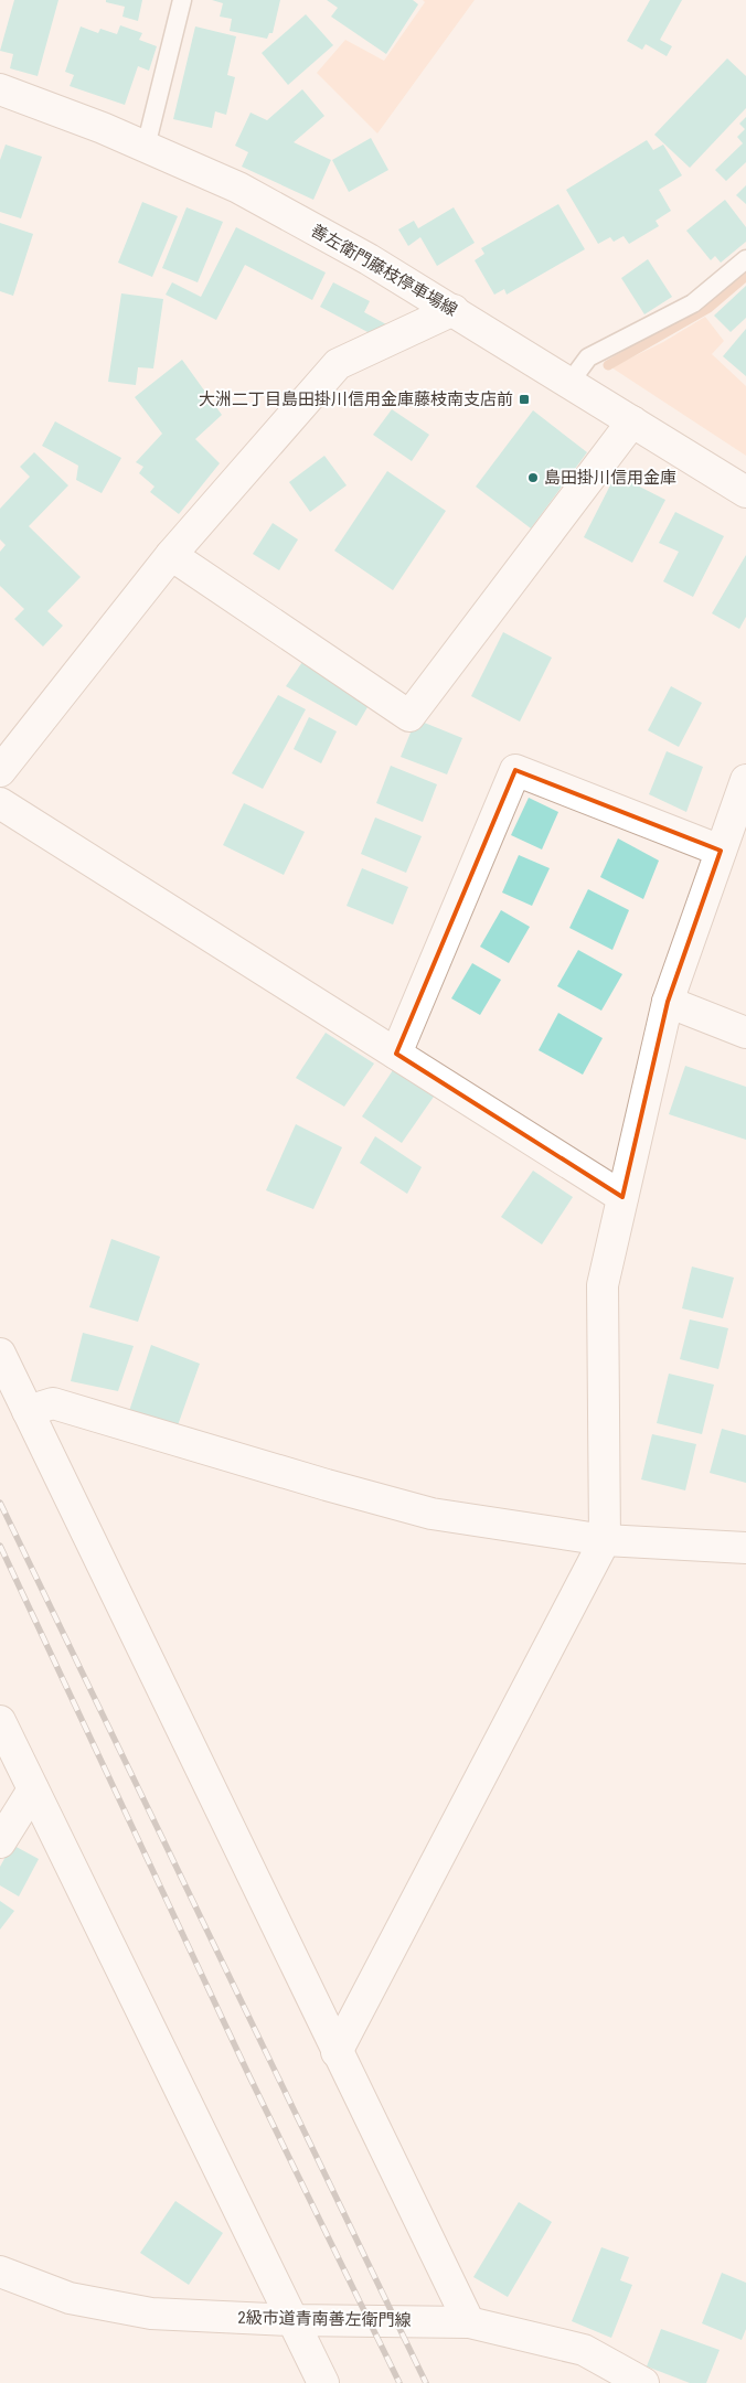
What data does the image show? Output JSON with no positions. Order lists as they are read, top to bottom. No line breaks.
{"streets":{"street":["善左衛門藤枝停車場線","2級市道青南善左衛門線"]},"places":{"transit":["大洲二丁目島田掛川信用金庫藤枝南支店前"],"other":["島田掛川信用金庫"]}}
